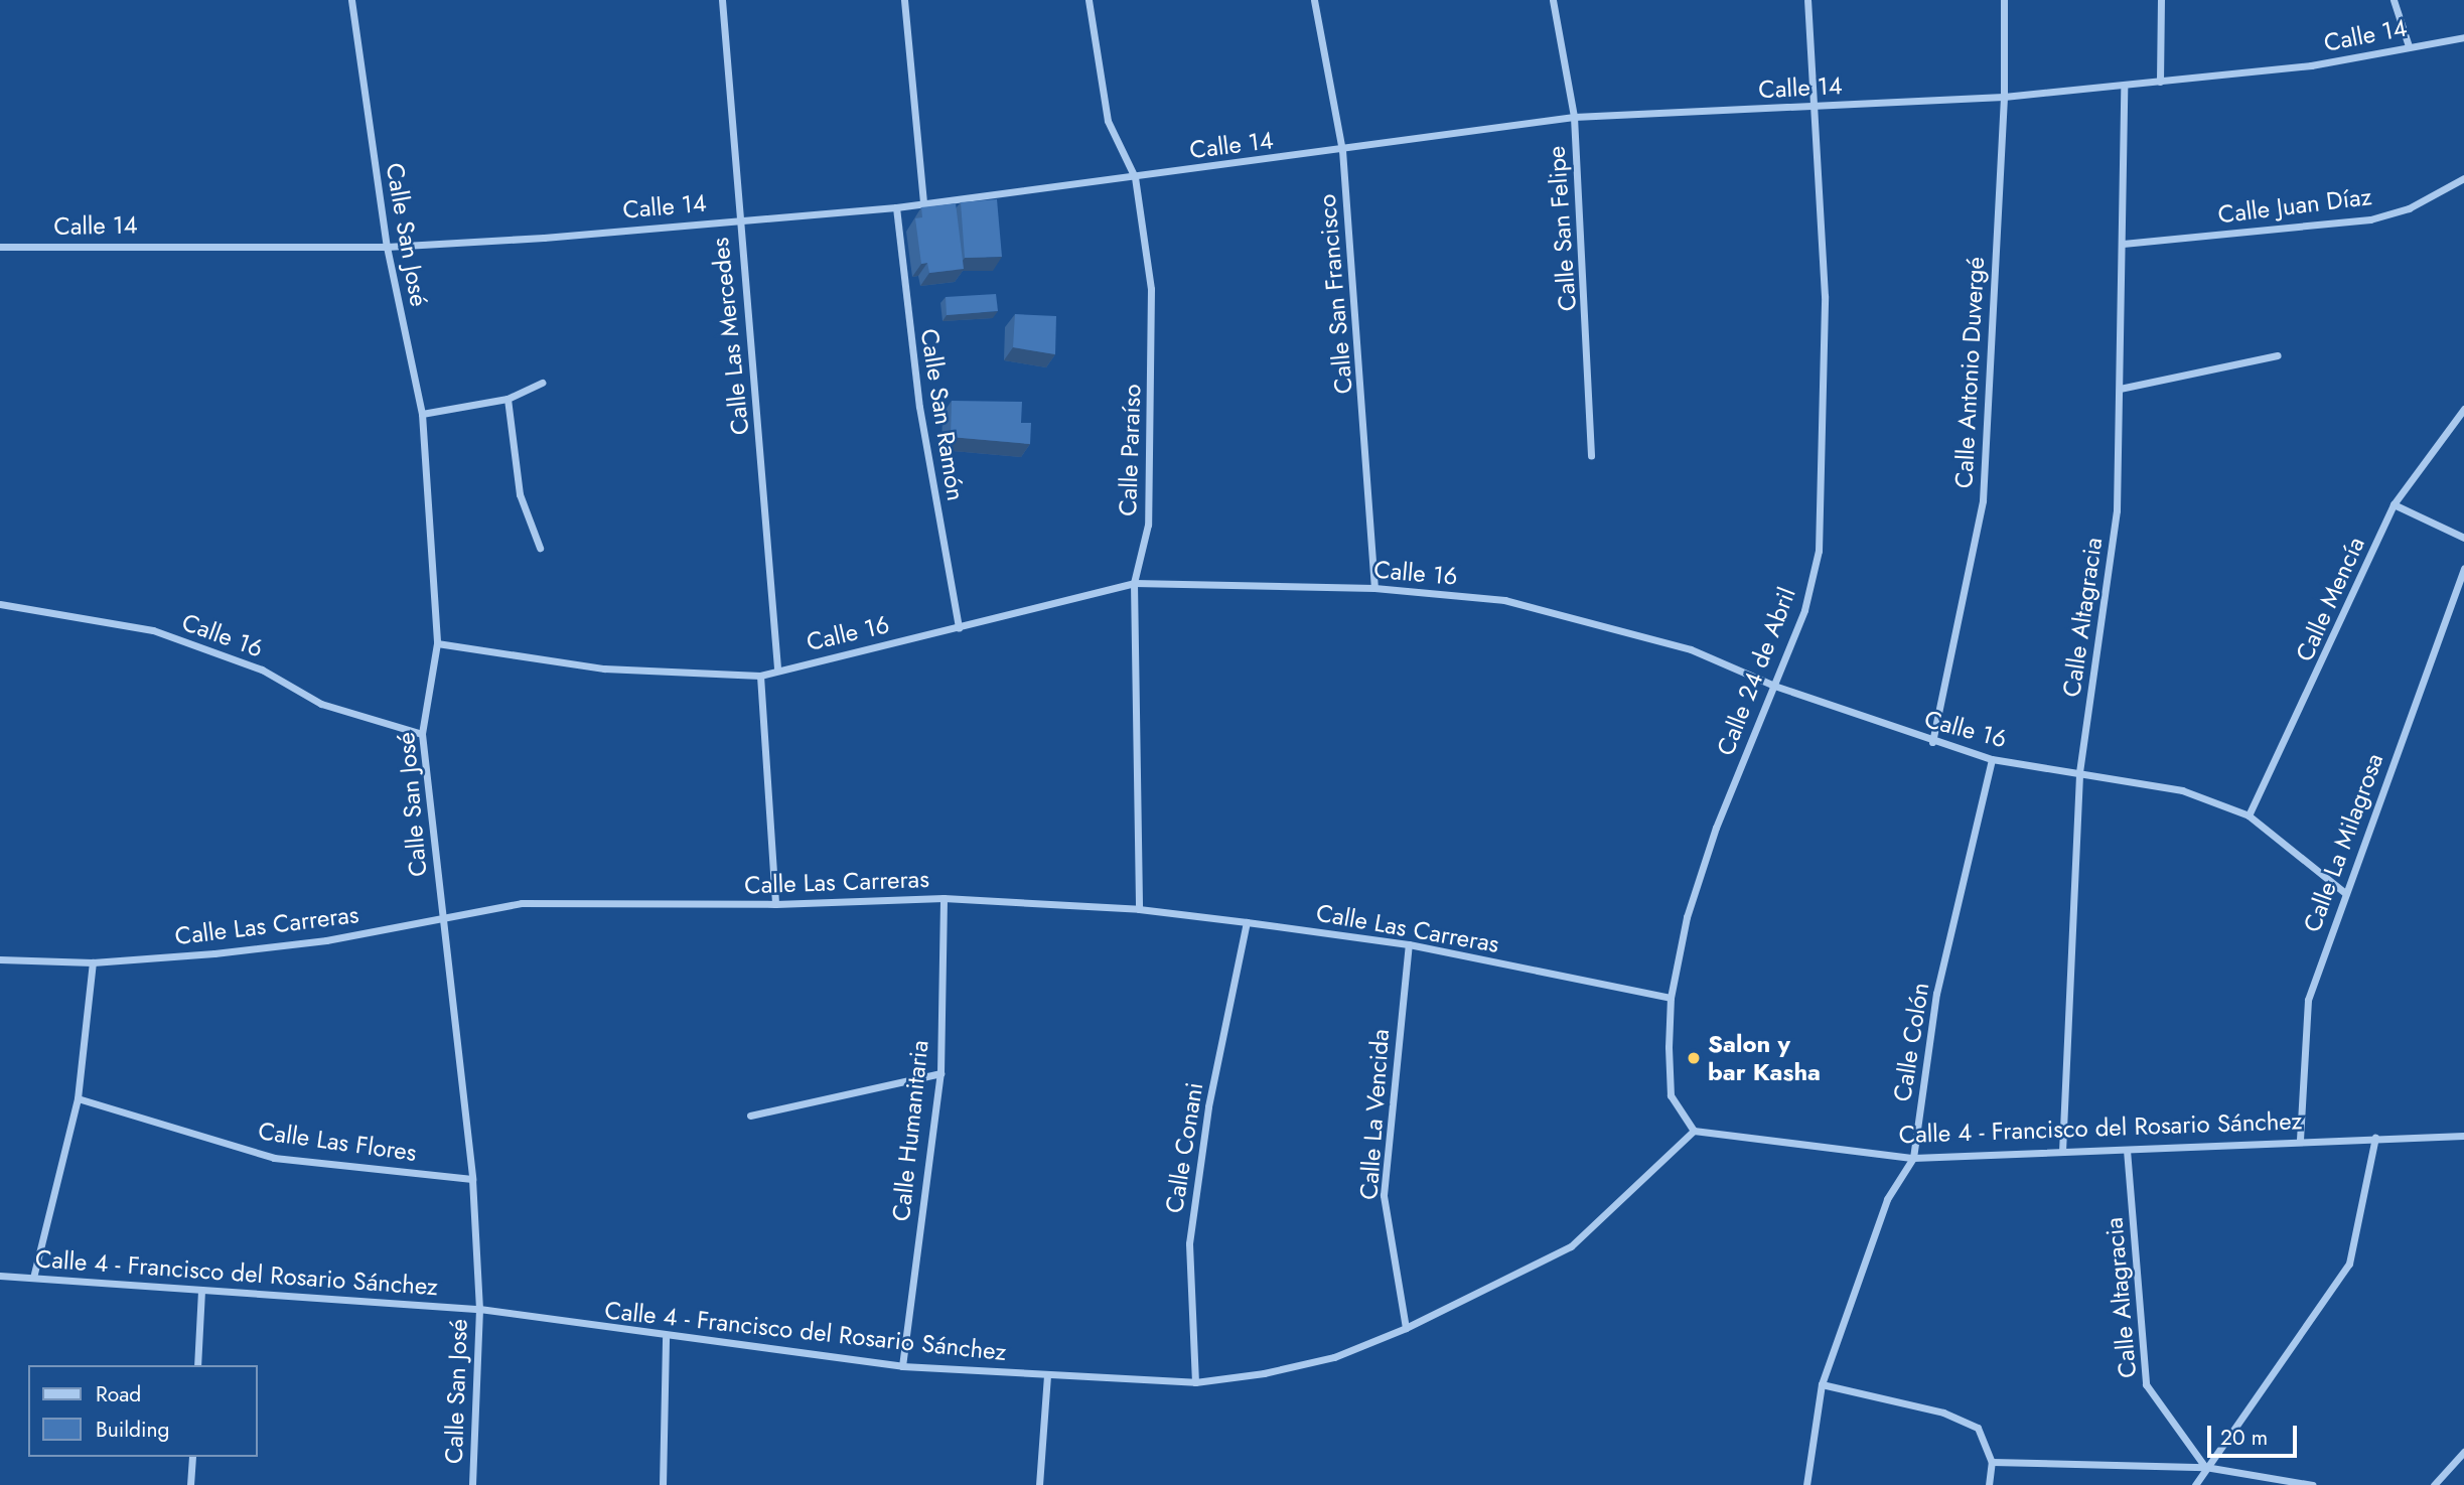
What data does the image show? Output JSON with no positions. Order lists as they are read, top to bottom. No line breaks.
{"streets":{"street":["Calle 14","Calle Juan Díaz","Calle San Felipe","Calle San José","Calle San Francisco","Calle Las Mercedes","Calle Antonio Duvergé","Calle San Ramón","Calle Paraíso","Calle 16","Calle Mencía","Calle Altagracia","Calle 24 de Abril","Calle La Milagrosa","Calle Las Carreras","Calle Colón","Calle La Vencida","Calle 4 - Francisco del Rosario Sánchez","Calle Humanitaria","Calle Las Flores","Calle Conani"]},"crossings":[["Calle 14","Calle San Felipe"],["Calle 14","Calle San José"],["Calle 14","Calle San Francisco"],["Calle 14","Calle Las Mercedes"],["Calle 14","Calle Antonio Duvergé"],["Calle 14","Calle San Ramón"],["Calle 14","Calle Paraíso"],["Calle 14","Calle Altagracia"],["Calle 14","Calle 24 de Abril"],["Calle Juan Díaz","Calle Altagracia"],["Calle San José","Calle 16"],["Calle San José","Calle Las Carreras"],["Calle San José","Calle 4 - Francisco del Rosario Sánchez"],["Calle San José","Calle Las Flores"],["Calle San Francisco","Calle 16"],["Calle Las Mercedes","Calle 16"],["Calle Antonio Duvergé","Calle 16"],["Calle San Ramón","Calle 16"],["Calle Paraíso","Calle 16"],["Calle Paraíso","Calle Las Carreras"],["Calle 16","Calle Mencía"],["Calle 16","Calle Altagracia"],["Calle 16","Calle 24 de Abril"],["Calle 16","Calle La Milagrosa"],["Calle 16","Calle Colón"],["Calle Altagracia","Calle 4 - Francisco del Rosario Sánchez"],["Calle 24 de Abril","Calle Las Carreras"],["Calle 24 de Abril","Calle 4 - Francisco del Rosario Sánchez"],["Calle La Milagrosa","Calle 4 - Francisco del Rosario Sánchez"],["Calle Las Carreras","Calle La Vencida"],["Calle Las Carreras","Calle Humanitaria"],["Calle Las Carreras","Calle Conani"],["Calle Colón","Calle 4 - Francisco del Rosario Sánchez"],["Calle La Vencida","Calle 4 - Francisco del Rosario Sánchez"],["Calle 4 - Francisco del Rosario Sánchez","Calle Humanitaria"],["Calle 4 - Francisco del Rosario Sánchez","Calle Conani"]],"places":["Salon y bar Kasha"],"legend":["Road","Building"],"scale_bar":"20 m"}
